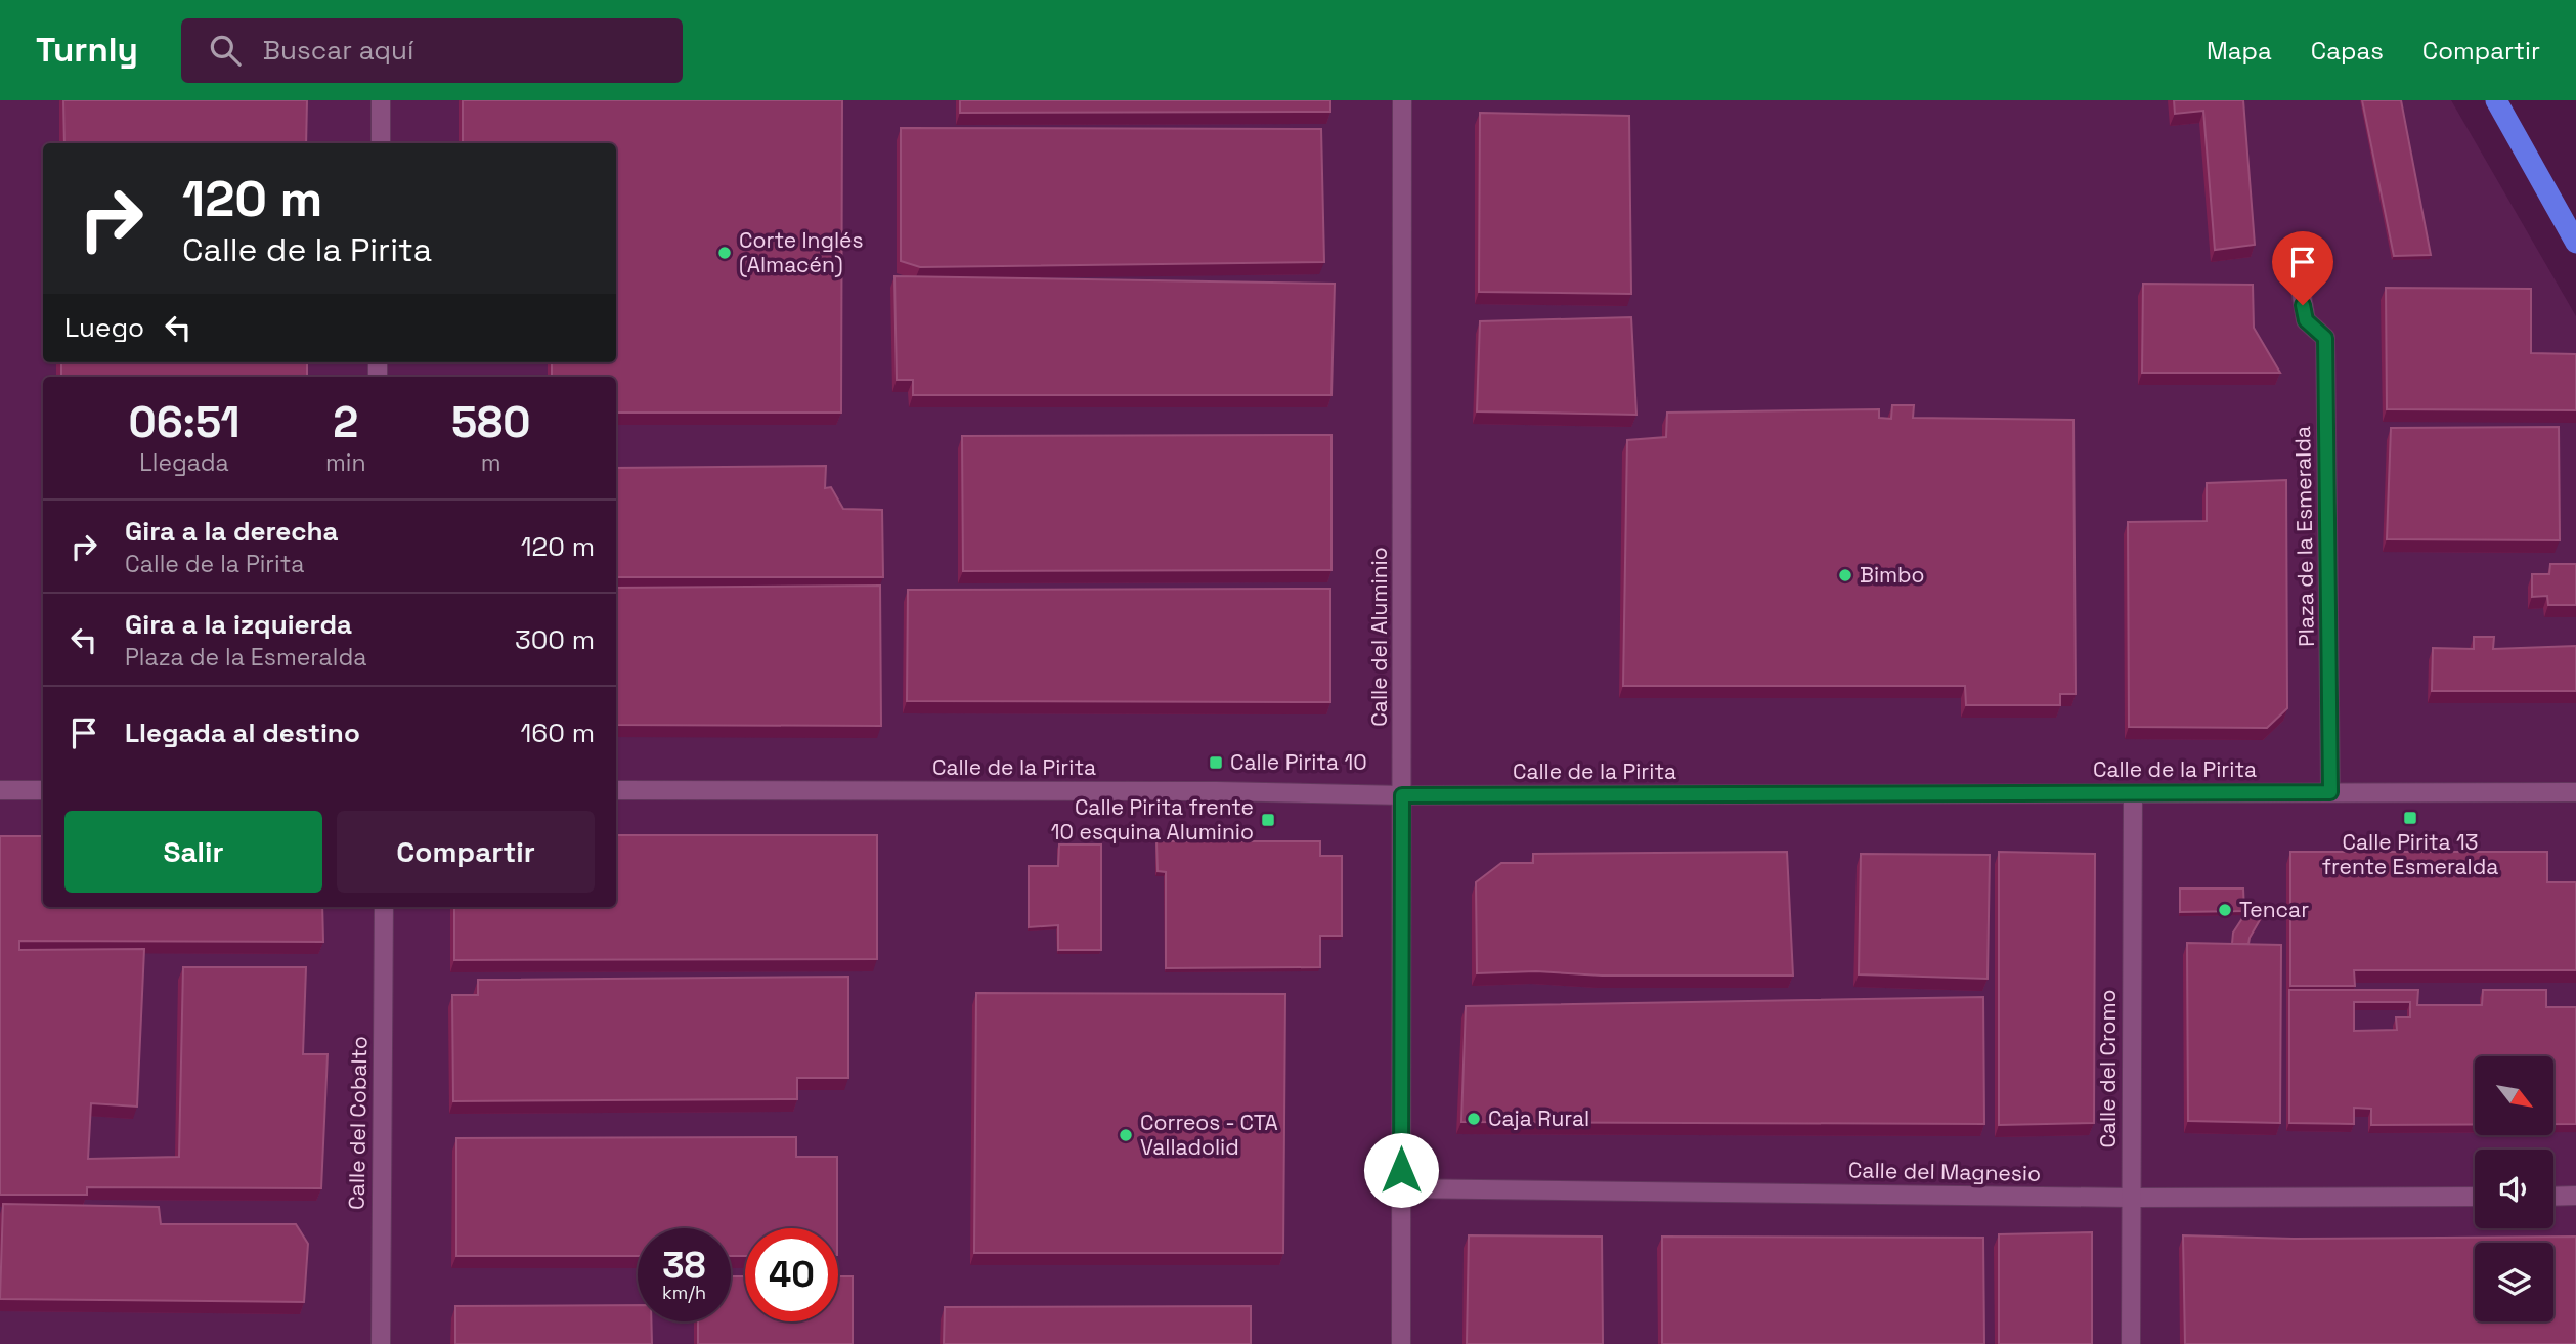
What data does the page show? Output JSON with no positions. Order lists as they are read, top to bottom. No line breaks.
{"streets":{"street":["Plaza de la Esmeralda","Calle del Aluminio","Calle de la Pirita","Calle del Cromo","Calle del Cobalto","Calle del Magnesio"]},"crossings":[["Plaza de la Esmeralda","Calle de la Pirita"],["Calle del Aluminio","Calle de la Pirita"],["Calle del Aluminio","Calle del Magnesio"],["Calle de la Pirita","Calle del Cromo"],["Calle del Cromo","Calle del Magnesio"]],"places":{"other":["Corte Inglés (Almacén)","Bimbo","Tencar","Caja Rural","Correos - CTA Valladolid"],"transit":["Calle Pirita 10","Calle Pirita 13 frente Esmeralda","Calle Pirita frente 10 esquina Aluminio"]},"north":"bottom right","page":{"header":"Turnly","search":"Buscar aquí","nav":["Mapa","Capas","Compartir"],"turn":["120 m","Calle de la Pirita"],"then":"Luego","eta":["06:51","Llegada","2","min","580","m"],"list":[{"name":"Gira a la derecha","note":"Calle de la Pirita","value":"120 m"},{"name":"Gira a la izquierda","note":"Plaza de la Esmeralda","value":"300 m"},{"name":"Llegada al destino","value":"160 m"}],"buttons":["Salir","Compartir"],"speed":"38 km/h","limit":"40"}}
